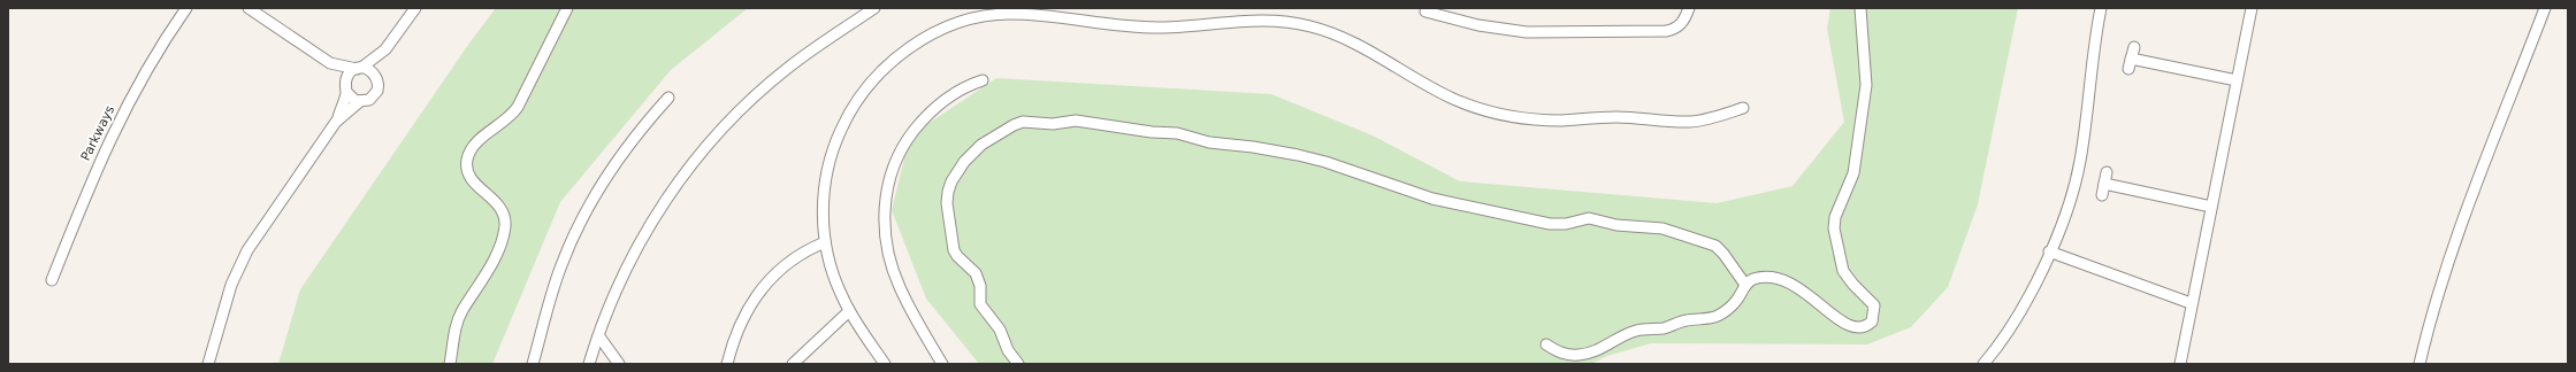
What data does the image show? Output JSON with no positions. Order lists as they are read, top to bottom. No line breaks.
{"streets":{"street":["Parkways"]}}
